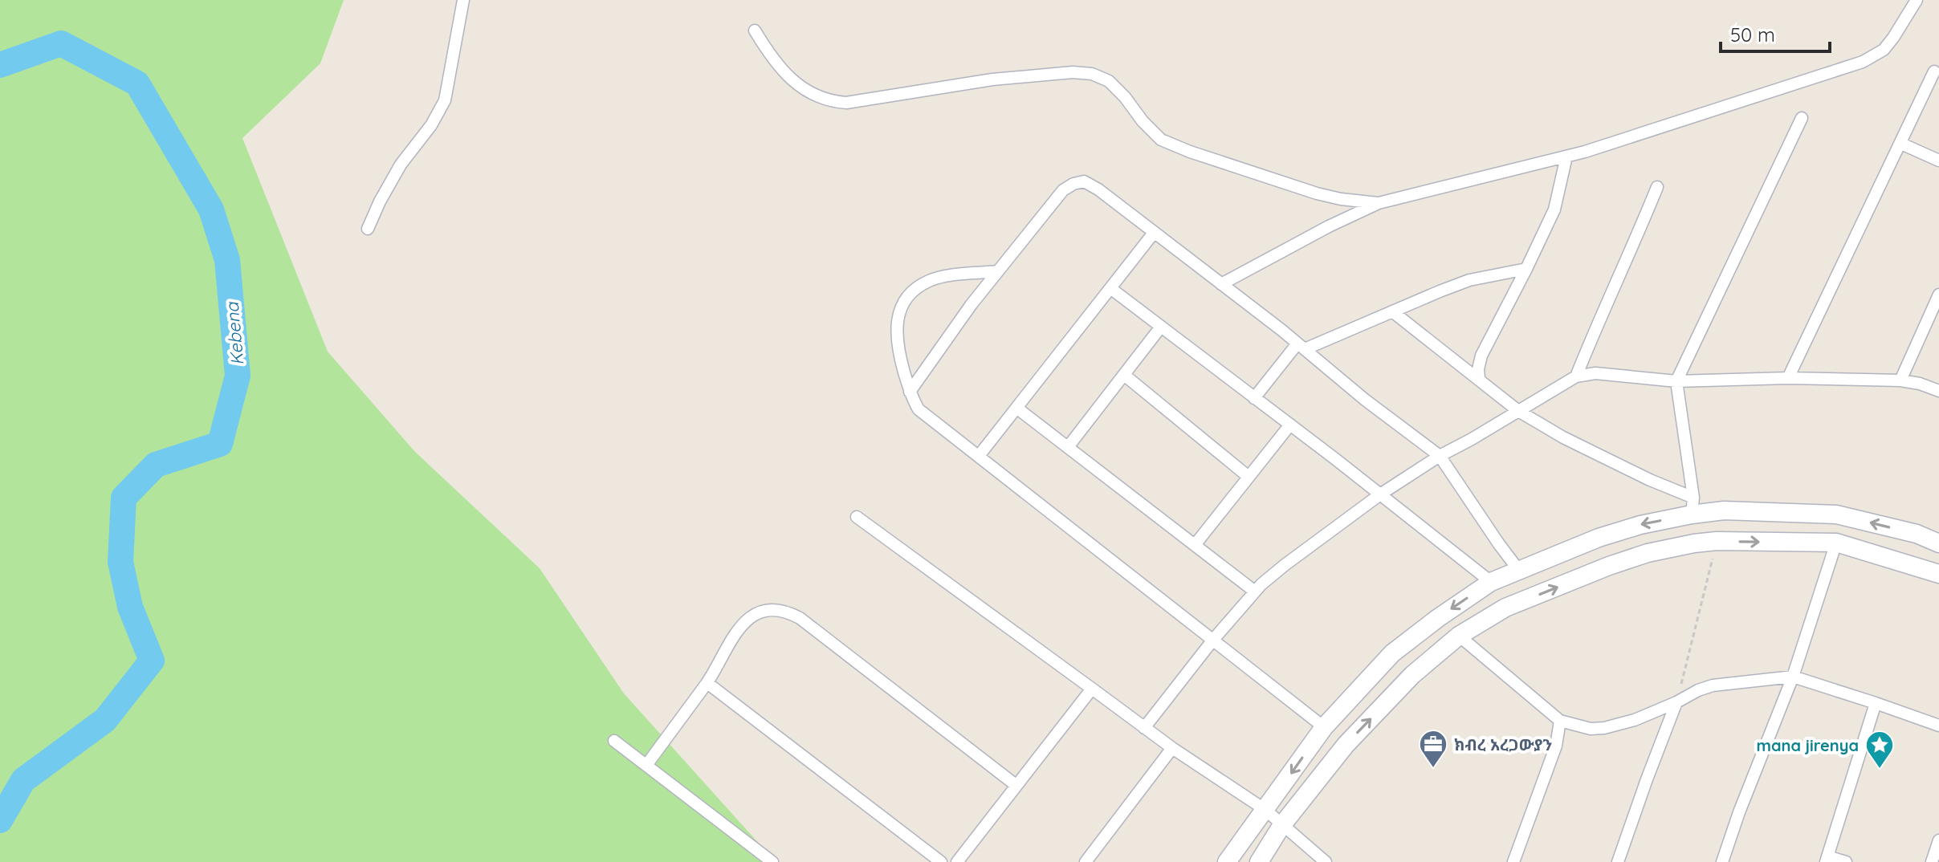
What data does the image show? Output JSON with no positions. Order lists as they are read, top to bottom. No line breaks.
{"water":["Kebena"],"places":{"office":["ክብረ አረጋውያን"],"place":["mana jirenya"]},"scale_bar":"50 m"}
